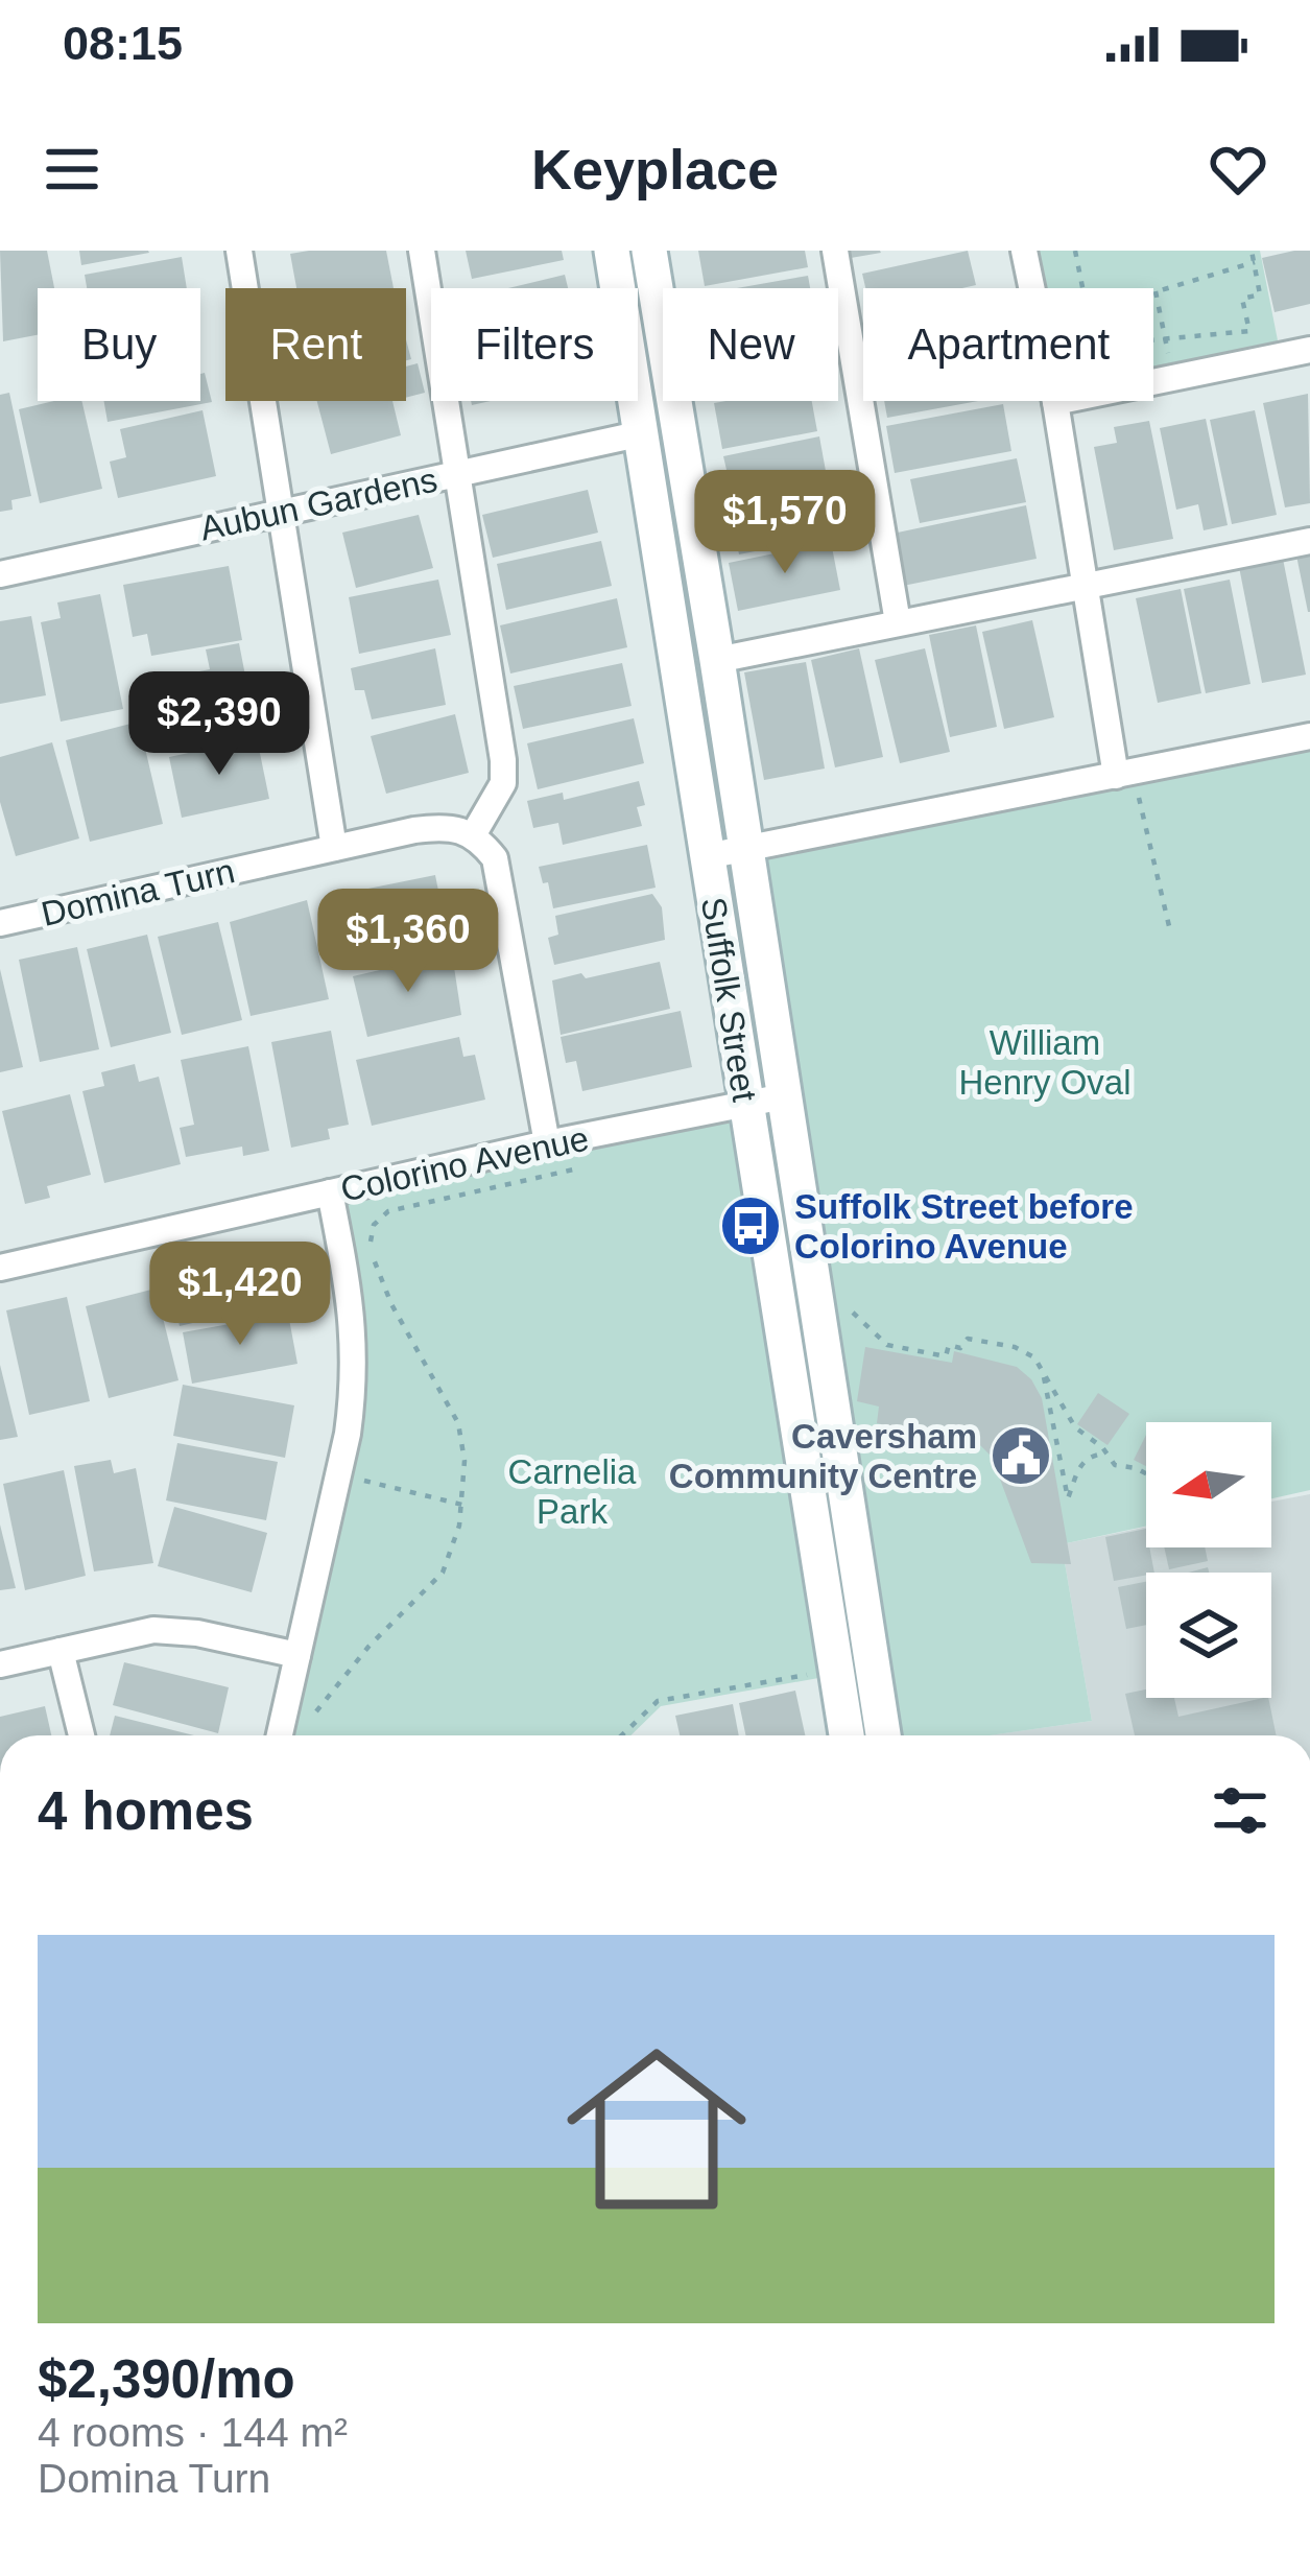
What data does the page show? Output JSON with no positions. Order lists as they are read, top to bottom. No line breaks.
{"streets":{"street":["Aubun Gardens","Domina Turn","Suffolk Street","Colorino Avenue"]},"crossings":[["Aubun Gardens","Suffolk Street"],["Suffolk Street","Colorino Avenue"]],"parks":["William Henry Oval","Carnelia Park"],"places":{"bus stop":["Suffolk Street before Colorino Avenue"],"public building":["Caversham Community Centre"]},"north":"left","page":{"status":"08:15","header":"Keyplace","chip":["Buy","Rent","Filters","New","Apartment"],"price":["$1,570","$2,390","$1,360","$1,420"],"heading":"4 homes","list":[{"name":"$2,390/mo","note":"4 rooms · 144 m² · Domina Turn"}]}}
